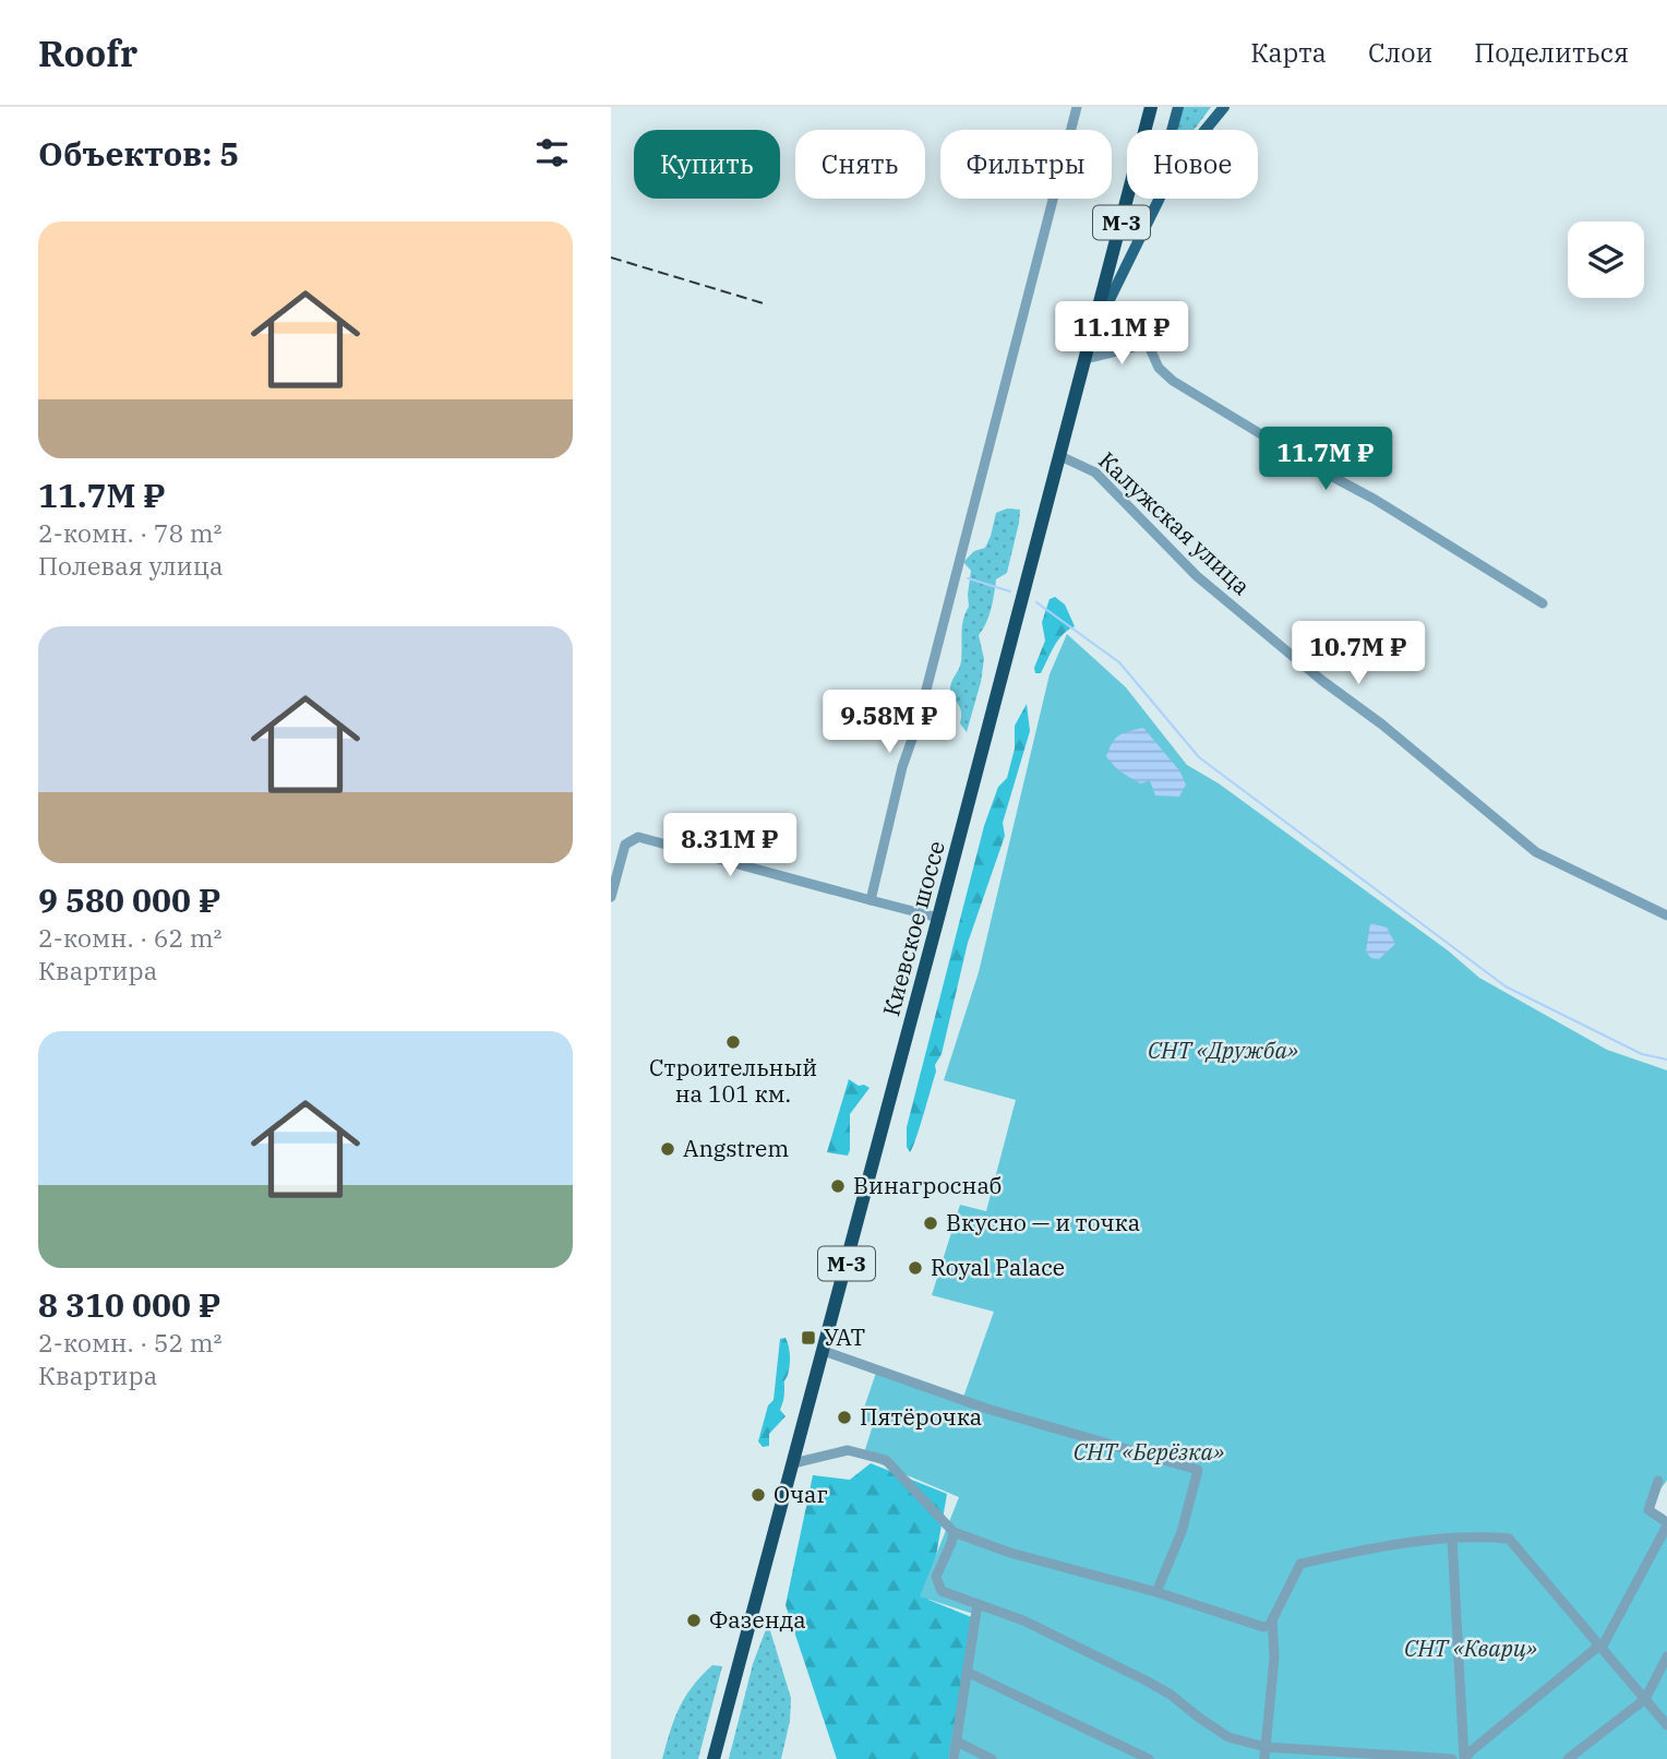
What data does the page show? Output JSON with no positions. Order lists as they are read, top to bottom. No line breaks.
{"streets":{"highway":["М-3","Киевское шоссе"],"street":["Калужская улица"]},"crossings":[["Калужская улица","Киевское шоссе"]],"parks":["СНТ «Дружба»","СНТ «Берёзка»","СНТ «Кварц»"],"places":{"other":["Строительный на 101 км.","Angstrem","Винагроснаб","Вкусно — и точка","Royal Palace","Пятёрочка","Очаг","Фазенда"],"transit":["УАТ"]},"page":{"header":"Roofr","nav":["Карта","Слои","Поделиться"],"heading":"Объектов: 5","chip":["Купить","Снять","Фильтры","Новое"],"list":[{"name":"11.7M ₽","note":"2-комн. · 78 m² · Полевая улица"},{"name":"9 580 000 ₽","note":"2-комн. · 62 m² · Квартира"},{"name":"8 310 000 ₽","note":"2-комн. · 52 m² · Квартира"}],"price":["11.1M ₽","11.7M ₽","10.7M ₽","9.58M ₽","8.31M ₽"]}}
